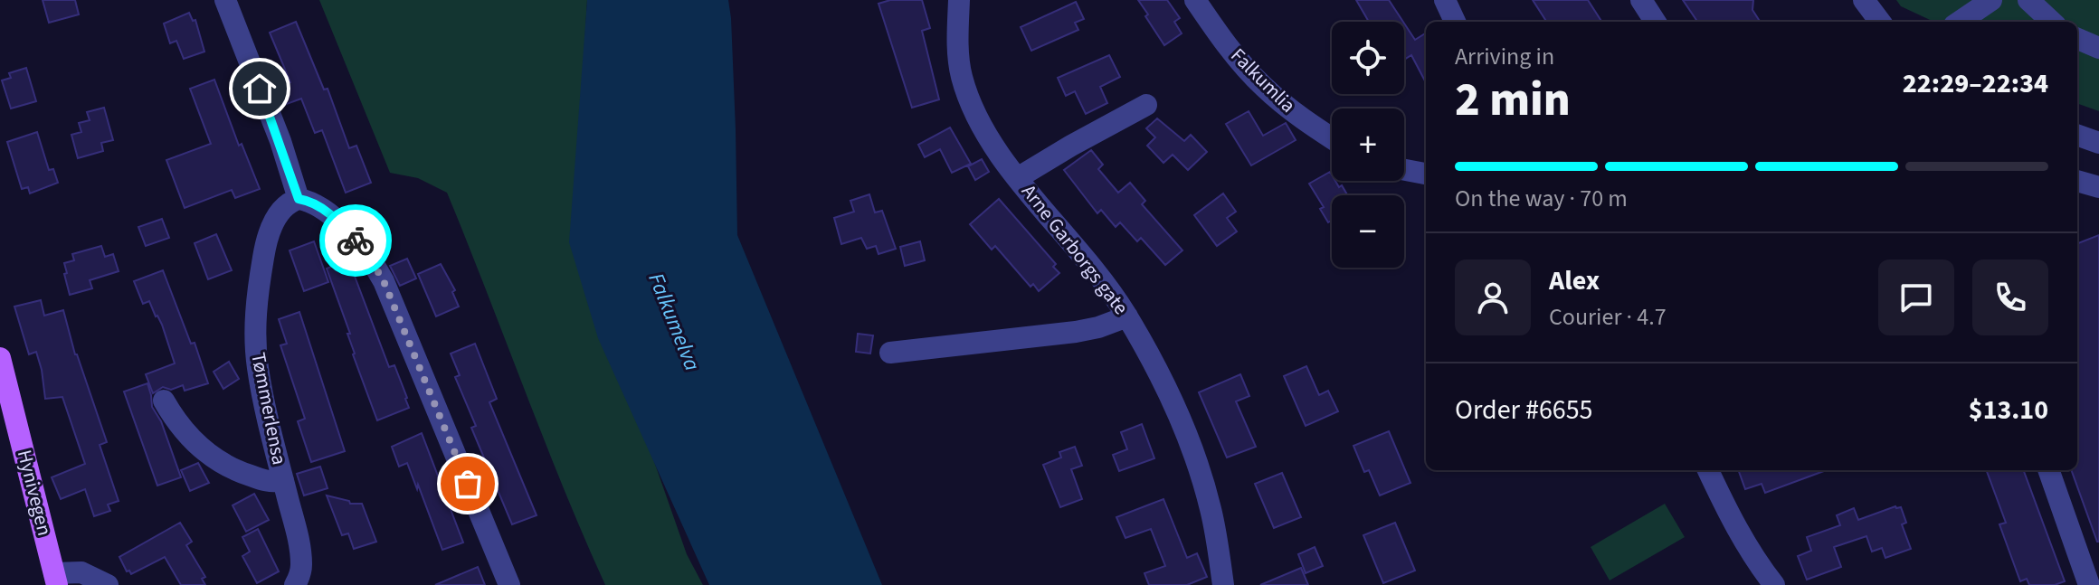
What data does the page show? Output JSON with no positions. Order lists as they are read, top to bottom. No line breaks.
{"streets":{"main road":["Hynivegen"],"street":["Falkumlia","Arne Garborgs gate","Tømmerlensa"]},"water":["Falkumelva"],"page":{"map_buttons":["+","−"],"heading":["2 min","Arriving in","22:29–22:34"],"panel":["Alex","Courier · 4.7","Order #6655","$13.10"],"bar":"On the way · 70 m"}}
